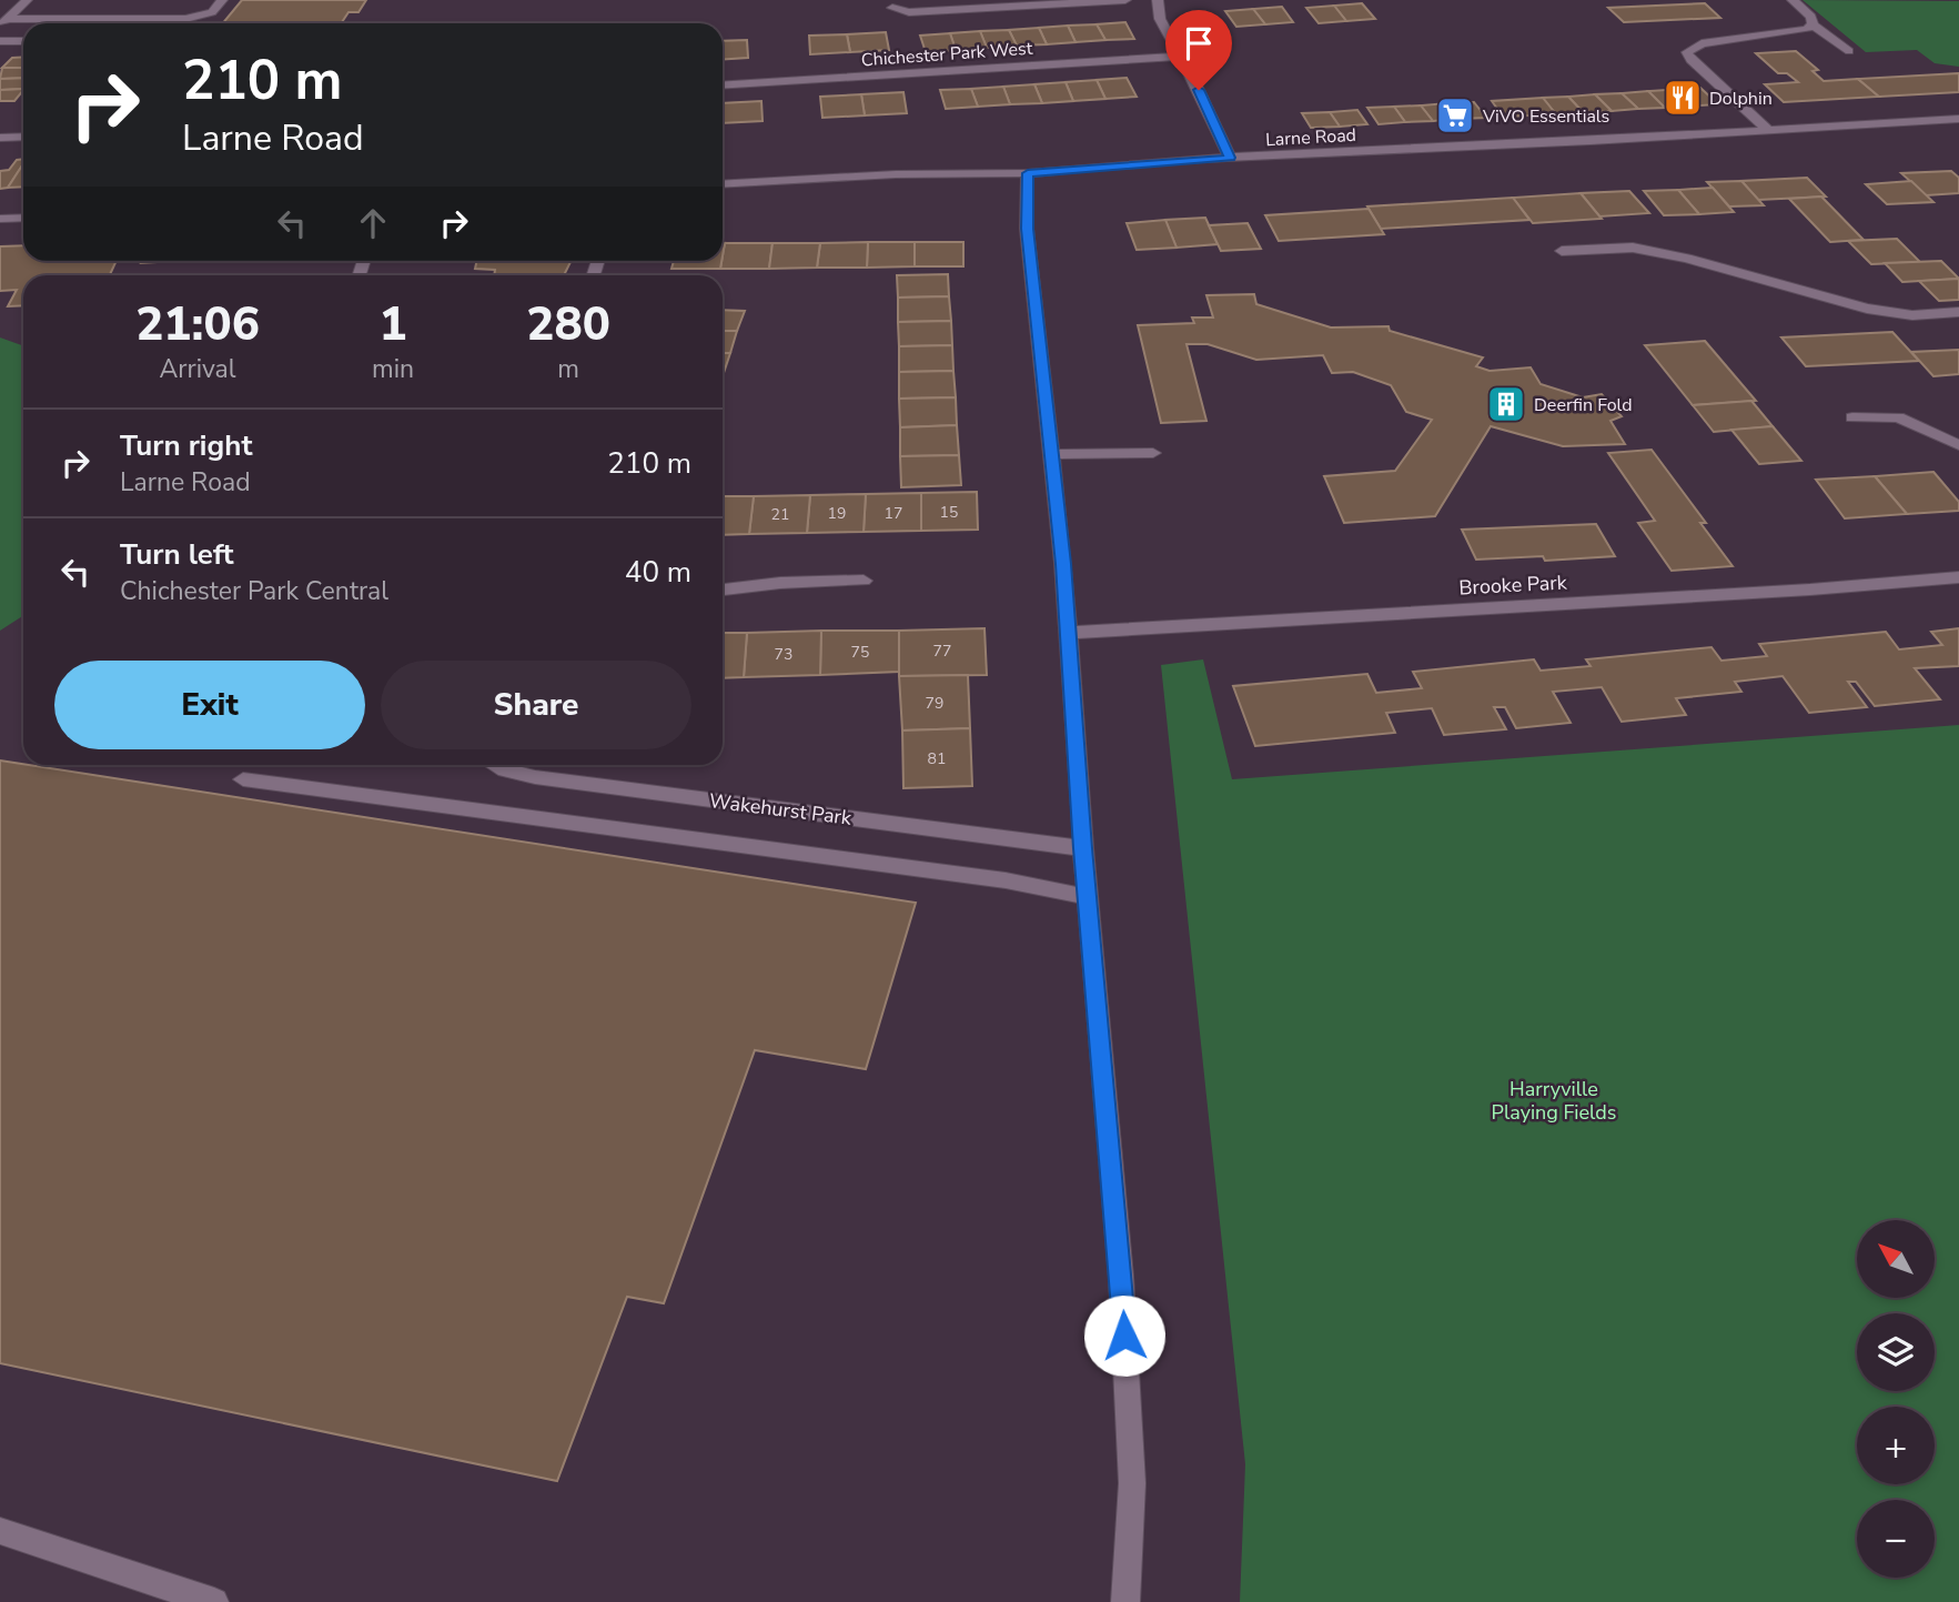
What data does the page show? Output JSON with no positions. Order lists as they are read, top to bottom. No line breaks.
{"streets":{"street":["Chichester Park West","Larne Road","Brooke Park","Wakehurst Park"]},"parks":["Harryville Playing Fields"],"places":{"restaurant":["Dolphin"],"supermarket":["ViVO Essentials"],"building":["Deerfin Fold"]},"house_numbers":["15","19","17","21","77","75","73","79","81"],"north":"top left","page":{"turn":["210 m","Larne Road"],"eta":["21:06","Arrival","1","min","280","m"],"list":[{"name":"Turn right","note":"Larne Road","value":"210 m"},{"name":"Turn left","note":"Chichester Park Central","value":"40 m"}],"buttons":["Exit","Share"],"map_buttons":["+","−"]}}
